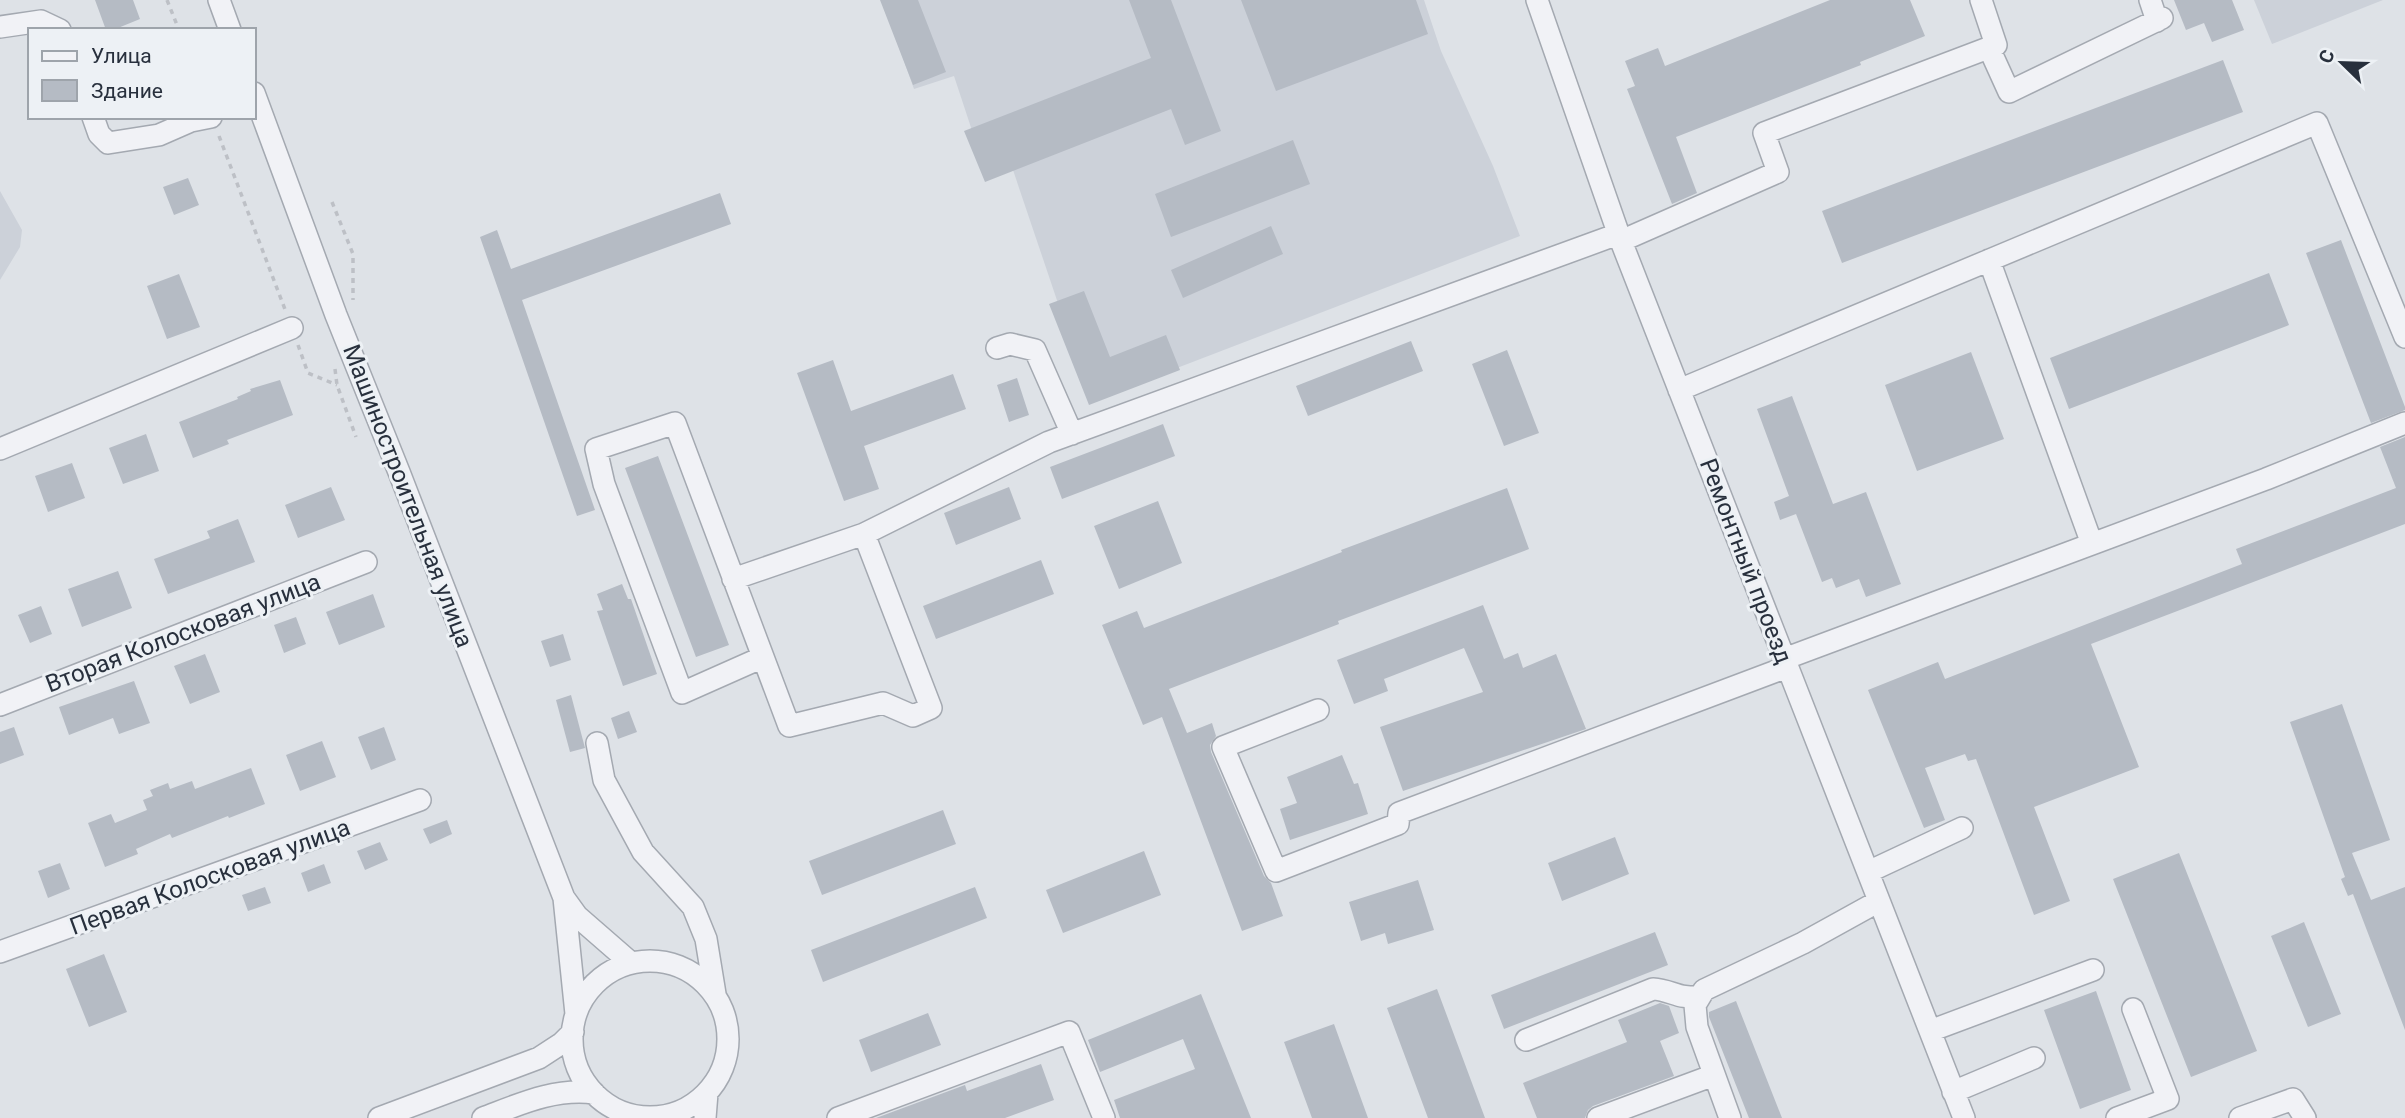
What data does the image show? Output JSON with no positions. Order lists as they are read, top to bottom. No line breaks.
{"streets":{"street":["Машиностроительная улица","Ремонтный проезд","Вторая Колосковая улица","Первая Колосковая улица"]},"legend":["Улица","Здание"],"north":"top left"}
